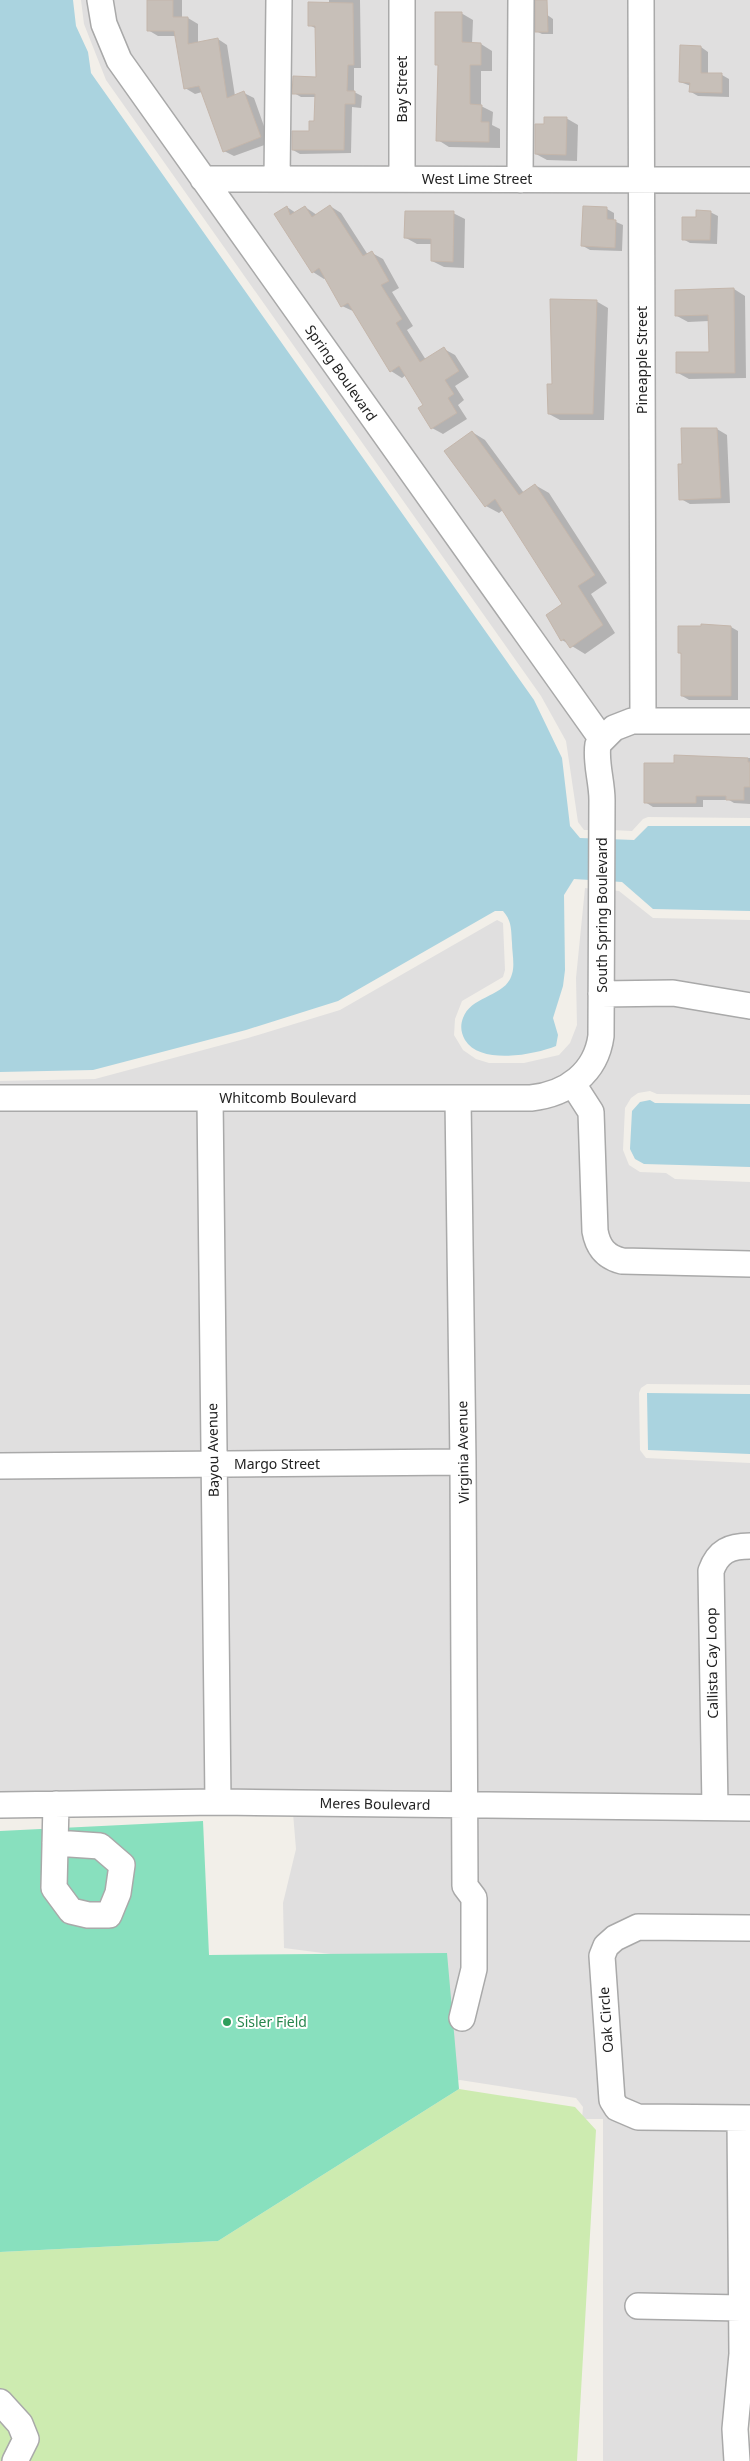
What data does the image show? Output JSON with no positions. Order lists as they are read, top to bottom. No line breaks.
{"streets":{"street":["Bay Street","West Lime Street","Pineapple Street","Spring Boulevard","South Spring Boulevard","Whitcomb Boulevard","Bayou Avenue","Virginia Avenue","Margo Street","Callista Cay Loop","Meres Boulevard","Oak Circle"]},"crossings":[["Bay Street","West Lime Street"],["West Lime Street","Pineapple Street"],["West Lime Street","Spring Boulevard"],["Spring Boulevard","South Spring Boulevard"],["South Spring Boulevard","Whitcomb Boulevard"],["Whitcomb Boulevard","Bayou Avenue"],["Whitcomb Boulevard","Virginia Avenue"],["Bayou Avenue","Margo Street"],["Bayou Avenue","Meres Boulevard"],["Virginia Avenue","Margo Street"],["Virginia Avenue","Meres Boulevard"],["Callista Cay Loop","Meres Boulevard"]],"places":["Sisler Field"]}
